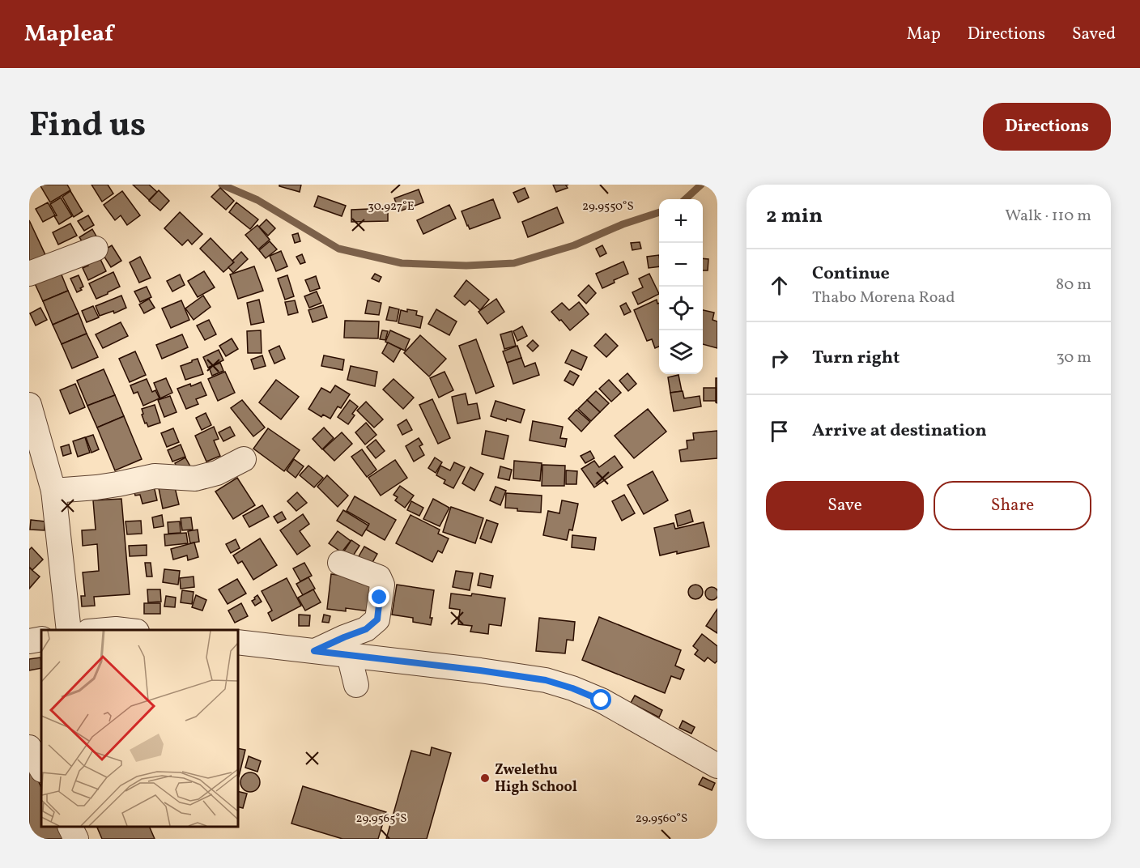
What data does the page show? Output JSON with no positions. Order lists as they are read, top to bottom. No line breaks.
{"places":["Zwelethu High School"],"page":{"header":"Mapleaf","nav":["Map","Directions","Saved"],"title":"Find us","buttons":["Directions",["Save","Share"]],"heading":["2 min","Walk · 110 m"],"map_buttons":["+","−"],"list":[["Continue","Thabo Morena Road","80 m"],["Turn right","30 m"],"Arrive at destination"]},"coordinates":["30.927°E","29.9550°S","29.9565°S","29.9560°S"]}
